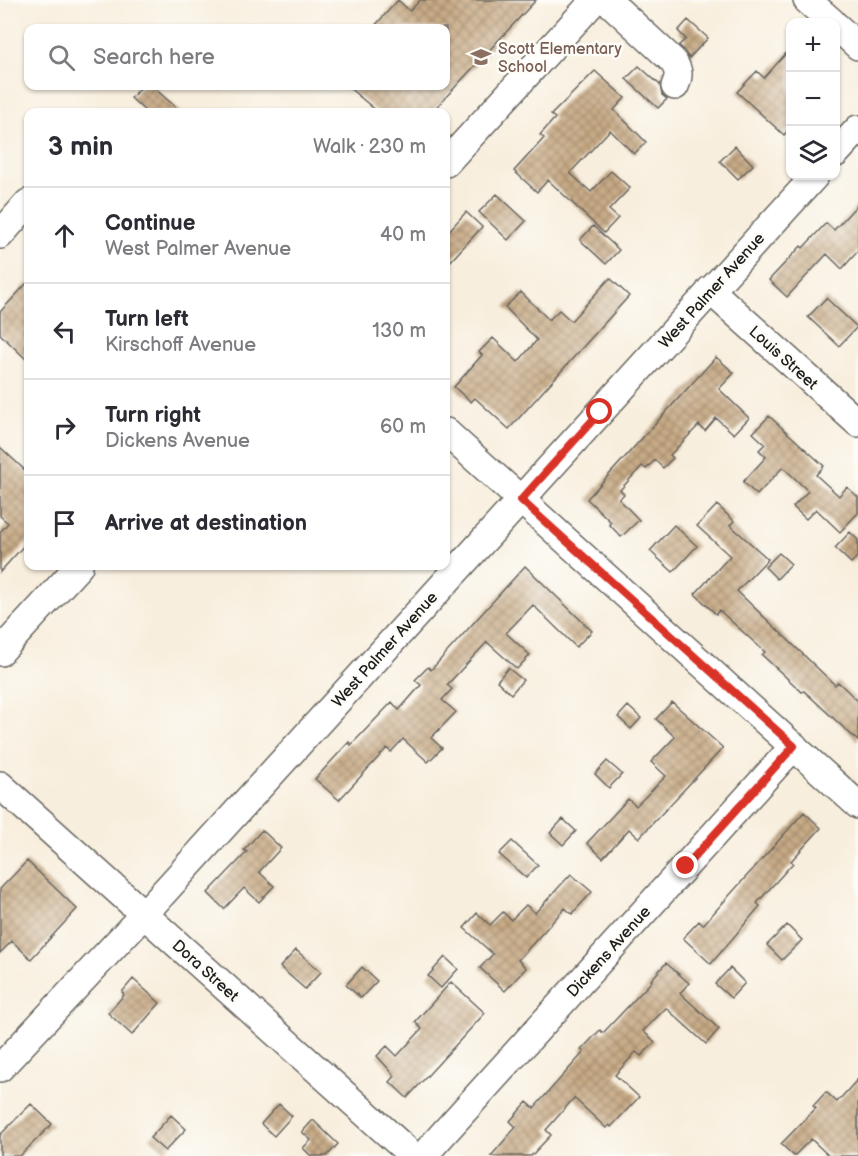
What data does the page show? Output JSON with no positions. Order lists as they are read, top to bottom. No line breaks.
{"streets":{"street":["West Palmer Avenue","Louis Street","Dickens Avenue","Dora Street"]},"crossings":[["West Palmer Avenue","Louis Street"],["West Palmer Avenue","Dora Street"]],"places":{"school or university":["Scott Elementary School"]},"page":{"map_buttons":["+","−"],"search":"Search here","heading":["3 min","Walk · 230 m"],"list":[["Continue","West Palmer Avenue","40 m"],["Turn left","Kirschoff Avenue","130 m"],["Turn right","Dickens Avenue","60 m"],"Arrive at destination"]}}
